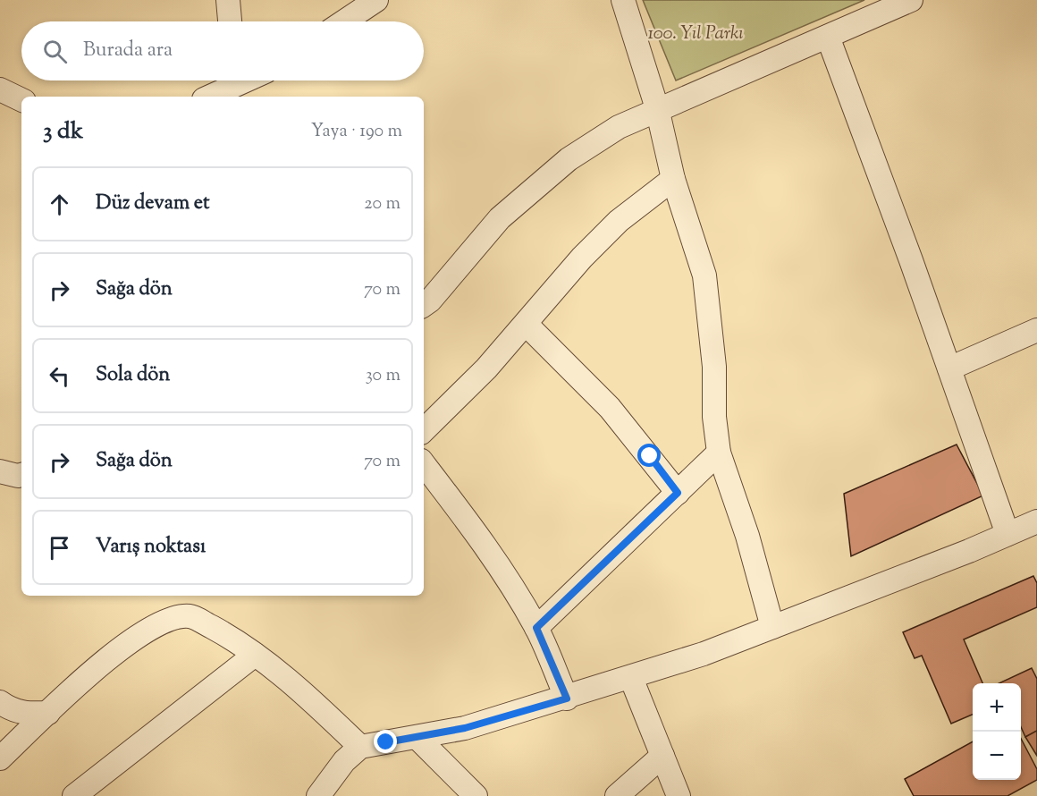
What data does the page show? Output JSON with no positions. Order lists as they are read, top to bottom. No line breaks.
{"parks":["100. Yıl Parkı"],"page":{"search":"Burada ara","heading":["3 dk","Yaya · 190 m"],"list":[["Düz devam et","20 m"],["Sağa dön","70 m"],["Sola dön","30 m"],["Sağa dön","70 m"],"Varış noktası"],"map_buttons":["+","−"]}}
